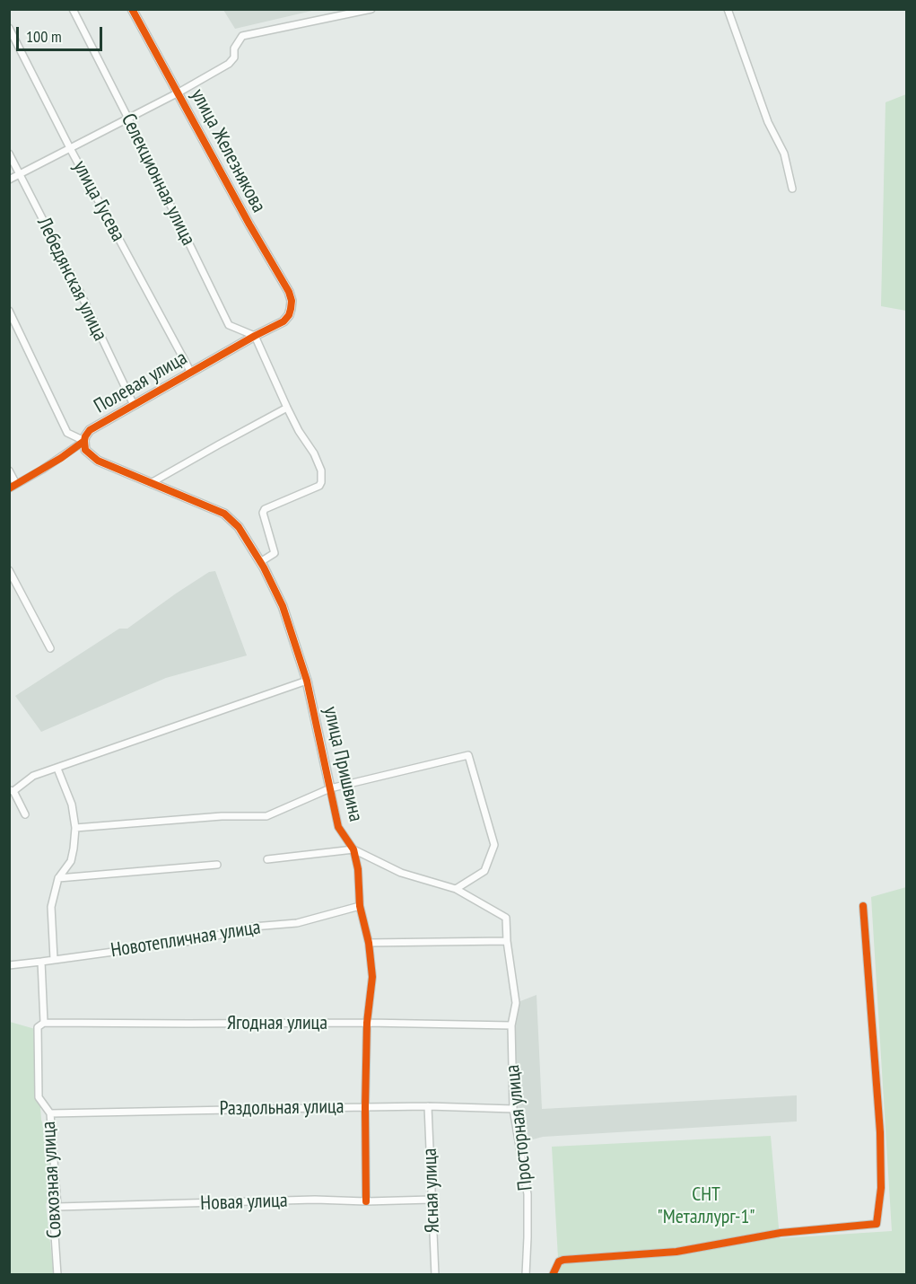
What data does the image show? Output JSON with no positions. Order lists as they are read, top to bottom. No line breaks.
{"streets":{"street":["улица Железнякова","Селекционная улица","улица Гусева","Лебедянская улица","Полевая улица","улица Пришвина","Новотепличная улица","Ягодная улица","Раздольная улица","Просторная улица","Совхозная улица","Ясная улица","Новая улица"]},"crossings":[["улица Железнякова","Полевая улица"],["Селекционная улица","Полевая улица"],["улица Гусева","Полевая улица"],["Лебедянская улица","Полевая улица"],["Полевая улица","улица Пришвина"],["улица Пришвина","Новотепличная улица"],["улица Пришвина","Ягодная улица"],["улица Пришвина","Раздольная улица"],["улица Пришвина","Новая улица"],["Новотепличная улица","Совхозная улица"],["Ягодная улица","Просторная улица"],["Ягодная улица","Совхозная улица"],["Раздольная улица","Просторная улица"],["Раздольная улица","Совхозная улица"],["Раздольная улица","Ясная улица"],["Совхозная улица","Новая улица"],["Ясная улица","Новая улица"]],"parks":["СНТ \"Металлург-1\""],"scale_bar":"100 m"}
